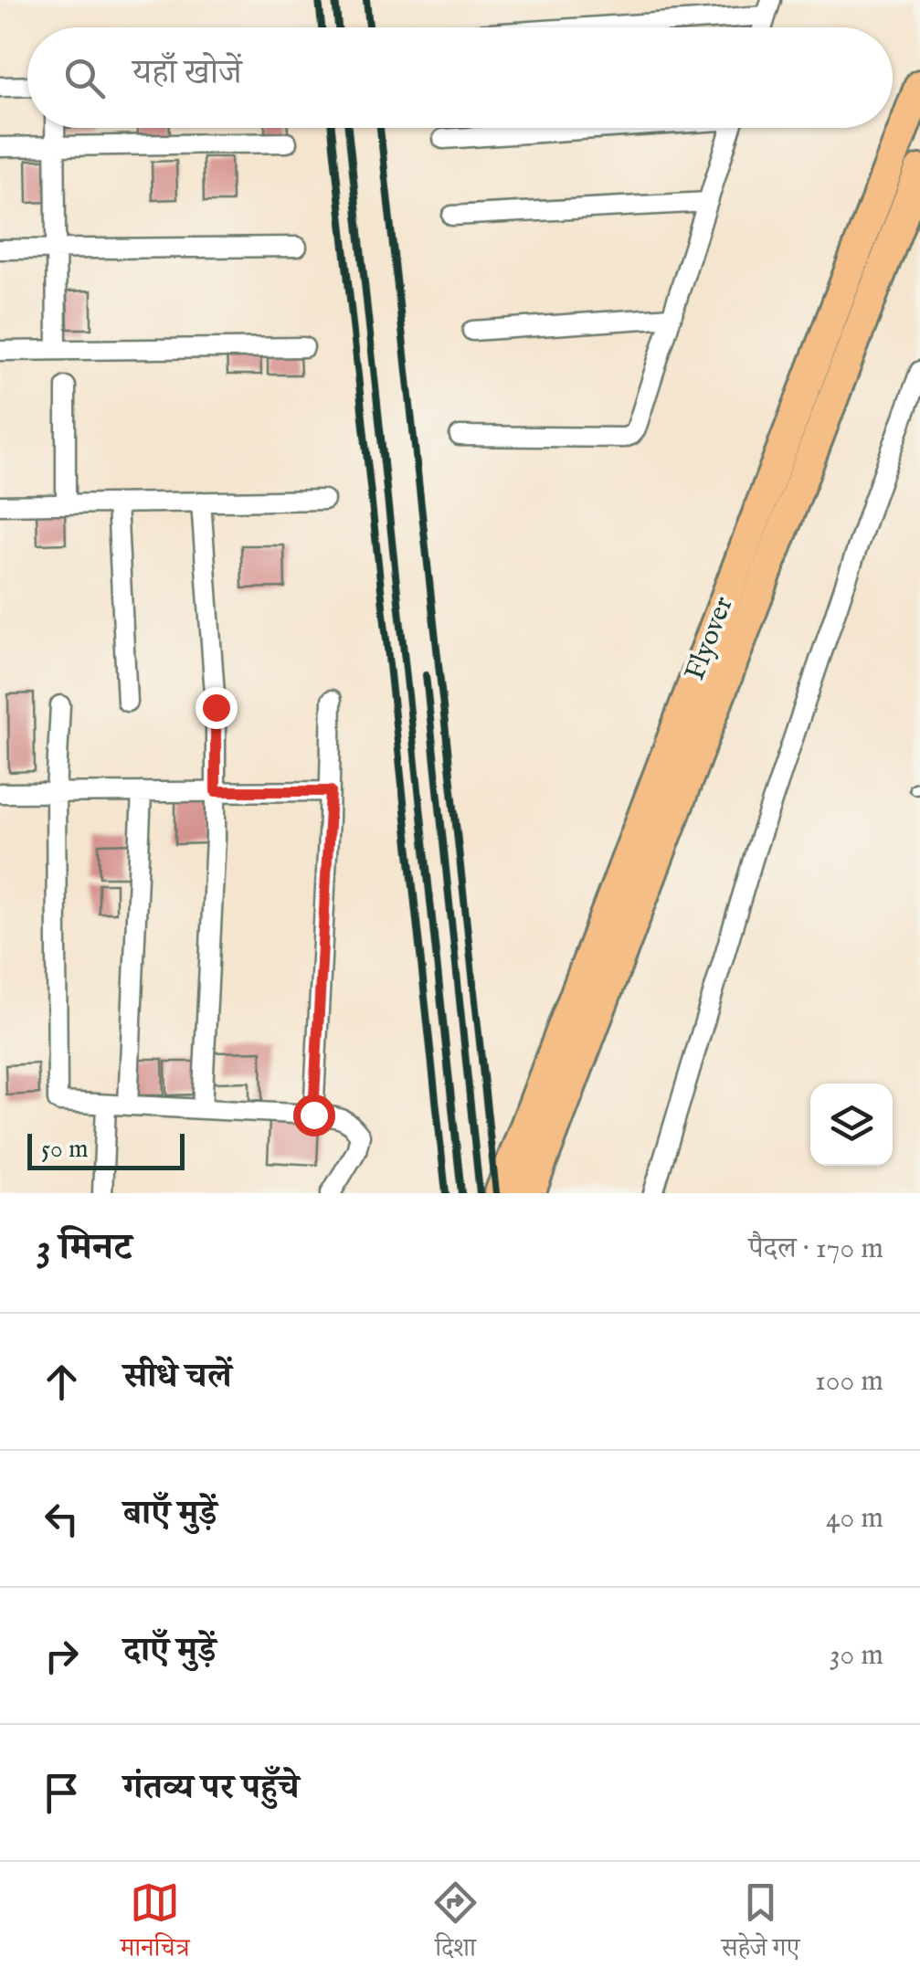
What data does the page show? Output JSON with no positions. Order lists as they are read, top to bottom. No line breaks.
{"streets":{"highway":["Flyover"]},"scale_bar":"50 m","page":{"search":"यहाँ खोजें","scale":"50 m","heading":["3 मिनट","पैदल · 170 m"],"list":[["सीधे चलें","100 m"],["बाएँ मुड़ें","40 m"],["दाएँ मुड़ें","30 m"],"गंतव्य पर पहुँचे"],"nav":["मानचित्र","दिशा","सहेजे गए"]}}
